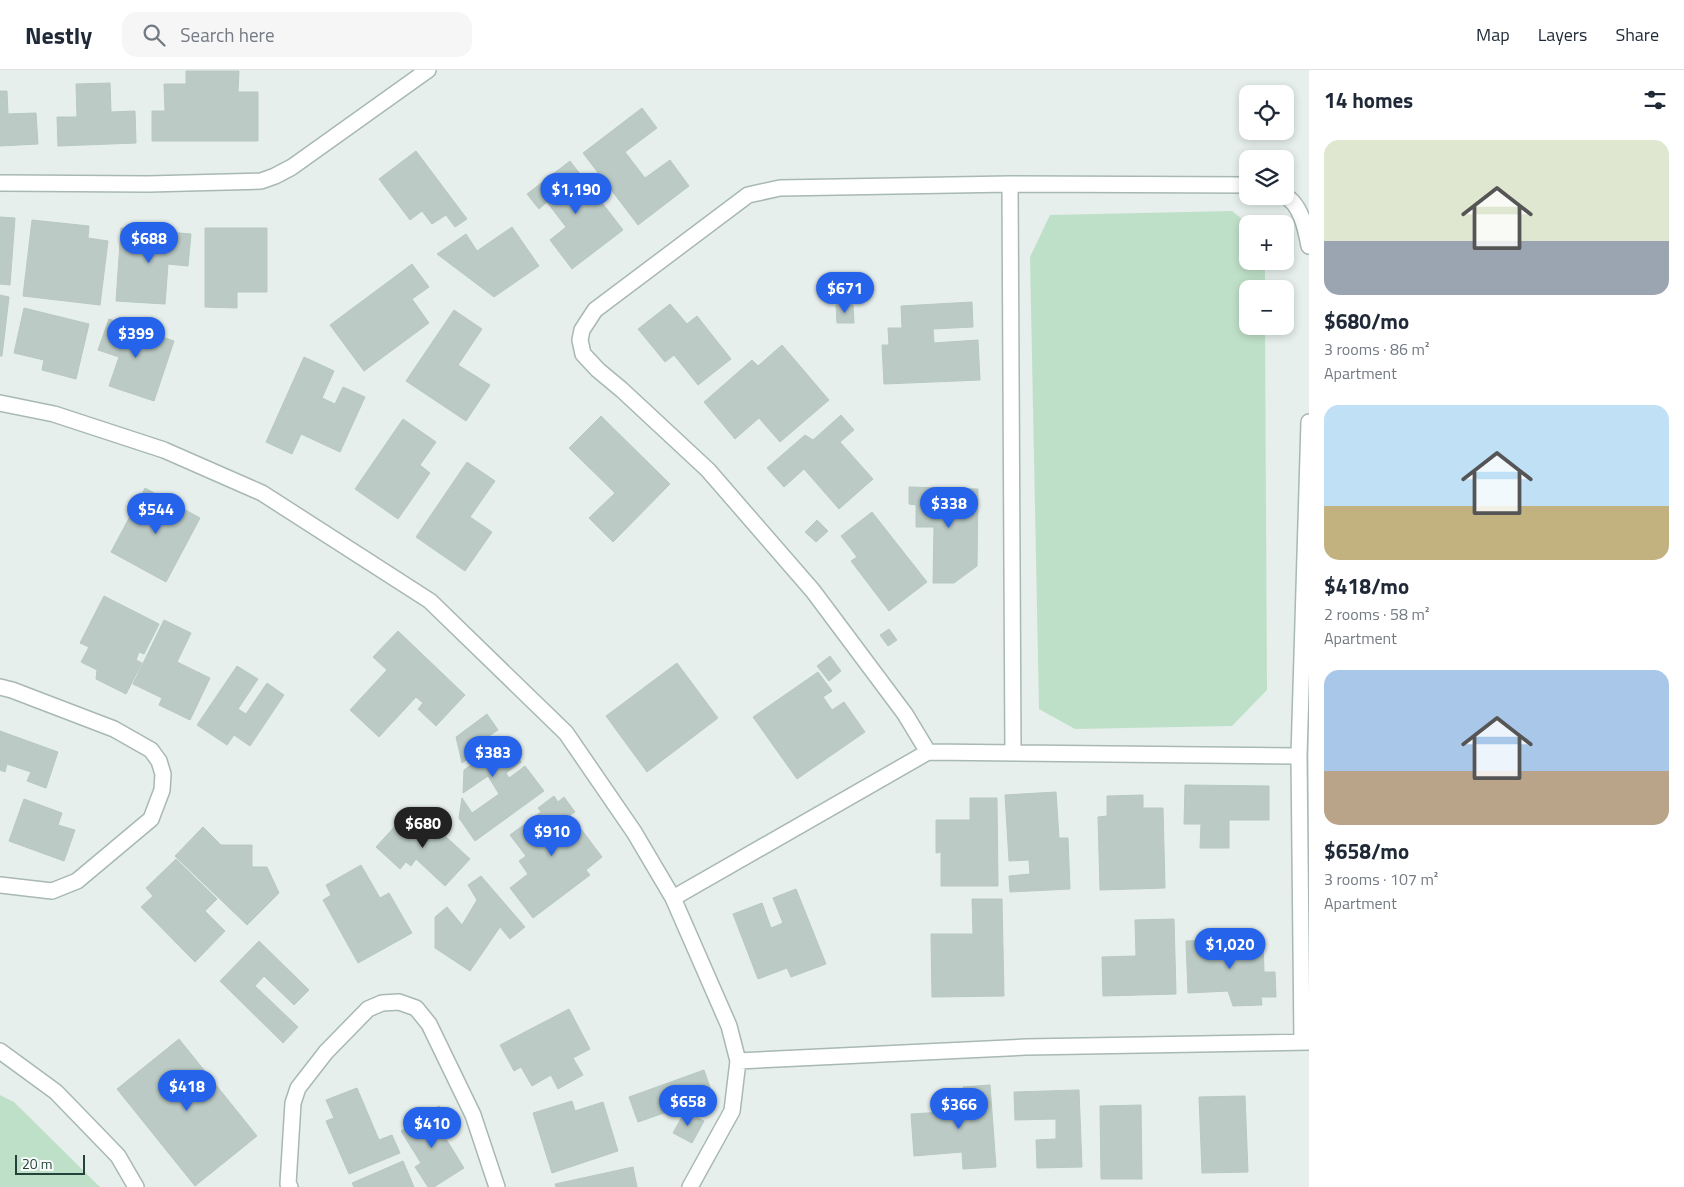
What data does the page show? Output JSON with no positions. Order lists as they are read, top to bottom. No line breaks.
{"scale_bar":"20 m","page":{"header":"Nestly","search":"Search here","nav":["Map","Layers","Share"],"heading":"14 homes","map_buttons":["+","−"],"list":[{"name":"$680/mo","note":"3 rooms · 86 m² · Apartment"},{"name":"$418/mo","note":"2 rooms · 58 m² · Apartment"},{"name":"$658/mo","note":"3 rooms · 107 m² · Apartment"}],"price":["$1,190","$688","$671","$399","$338","$544","$383","$680","$910","$1,020","$418","$658","$366","$410"],"scale":"20 m"}}
